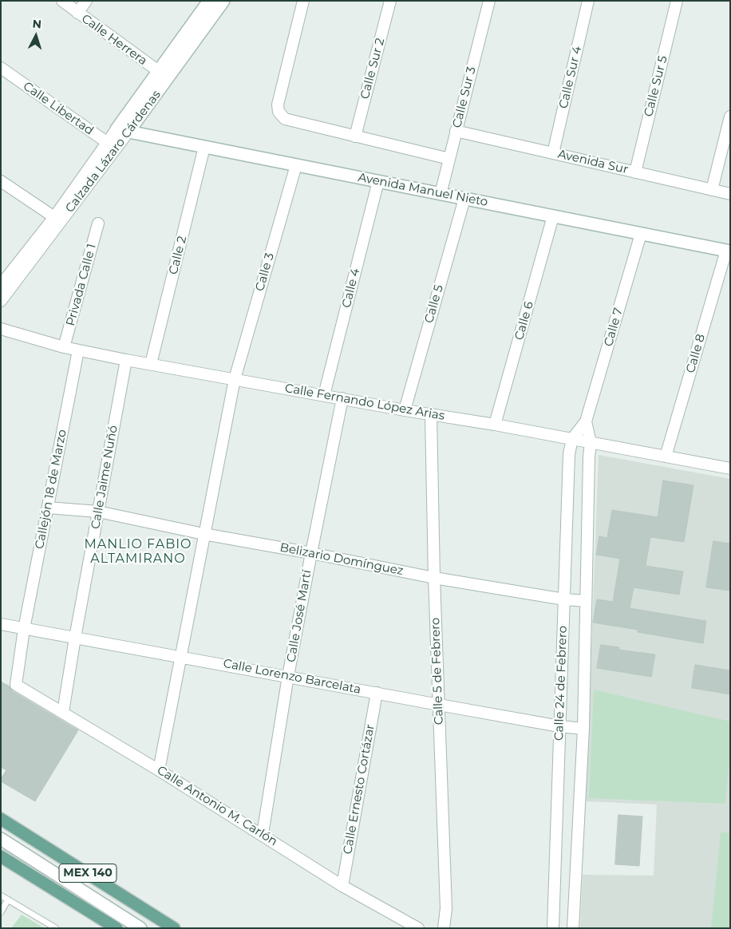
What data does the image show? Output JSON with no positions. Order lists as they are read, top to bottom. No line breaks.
{"streets":{"main road":["MEX 140"],"street":["Calle Herrera","Calle Sur 2","Calle Sur 4","Calle Sur 5","Calle Sur 3","Calle Libertad","Calzada Lázaro Cárdenas","Avenida Sur","Avenida Manuel Nieto","Calle 2","Calle 3","Privada Calle 1","Calle 4","Calle 5","Calle 6","Calle 7","Calle 8","Calle Fernando López Arias","Calle Jaime Nuñó","Callejón 18 de Marzo","Belizario Domínguez","Calle José Martí","Calle 5 de Febrero","Calle Lorenzo Barcelata","Calle 24 de Febrero","Calle Ernesto Cortázar","Calle Antonio M. Carlón"]},"crossings":[["Calle Herrera","Calzada Lázaro Cárdenas"],["Calle Sur 4","Avenida Sur"],["Calle Sur 5","Avenida Sur"],["Calle Sur 3","Avenida Sur"],["Calle Sur 3","Avenida Manuel Nieto"],["Calle Libertad","Calzada Lázaro Cárdenas"],["Calzada Lázaro Cárdenas","Avenida Manuel Nieto"],["Avenida Manuel Nieto","Calle 2"],["Avenida Manuel Nieto","Calle 3"],["Avenida Manuel Nieto","Calle 4"],["Avenida Manuel Nieto","Calle 5"],["Avenida Manuel Nieto","Calle 6"],["Avenida Manuel Nieto","Calle 7"],["Avenida Manuel Nieto","Calle 8"],["Calle 2","Calle Fernando López Arias"],["Calle 3","Calle Fernando López Arias"],["Calle 3","Belizario Domínguez"],["Calle 3","Calle Lorenzo Barcelata"],["Calle 3","Calle Antonio M. Carlón"],["Privada Calle 1","Calle Fernando López Arias"],["Calle 4","Calle Fernando López Arias"],["Calle 5","Calle Fernando López Arias"],["Calle 6","Calle Fernando López Arias"],["Calle 7","Calle Fernando López Arias"],["Calle 7","Calle 24 de Febrero"],["Calle 8","Calle Fernando López Arias"],["Calle Fernando López Arias","Calle Jaime Nuñó"],["Calle Fernando López Arias","Callejón 18 de Marzo"],["Calle Fernando López Arias","Calle José Martí"],["Calle Fernando López Arias","Calle 5 de Febrero"],["Calle Fernando López Arias","Calle 24 de Febrero"],["Calle Jaime Nuñó","Belizario Domínguez"],["Calle Jaime Nuñó","Calle Lorenzo Barcelata"],["Calle Jaime Nuñó","Calle Antonio M. Carlón"],["Callejón 18 de Marzo","Belizario Domínguez"],["Callejón 18 de Marzo","Calle Lorenzo Barcelata"],["Callejón 18 de Marzo","Calle Antonio M. Carlón"],["Belizario Domínguez","Calle José Martí"],["Belizario Domínguez","Calle 5 de Febrero"],["Belizario Domínguez","Calle 24 de Febrero"],["Calle José Martí","Calle Lorenzo Barcelata"],["Calle José Martí","Calle Antonio M. Carlón"],["Calle 5 de Febrero","Calle Lorenzo Barcelata"],["Calle Lorenzo Barcelata","Calle 24 de Febrero"],["Calle Lorenzo Barcelata","Calle Ernesto Cortázar"],["Calle Ernesto Cortázar","Calle Antonio M. Carlón"]],"districts":["MANLIO FABIO ALTAMIRANO"],"north":"top"}
